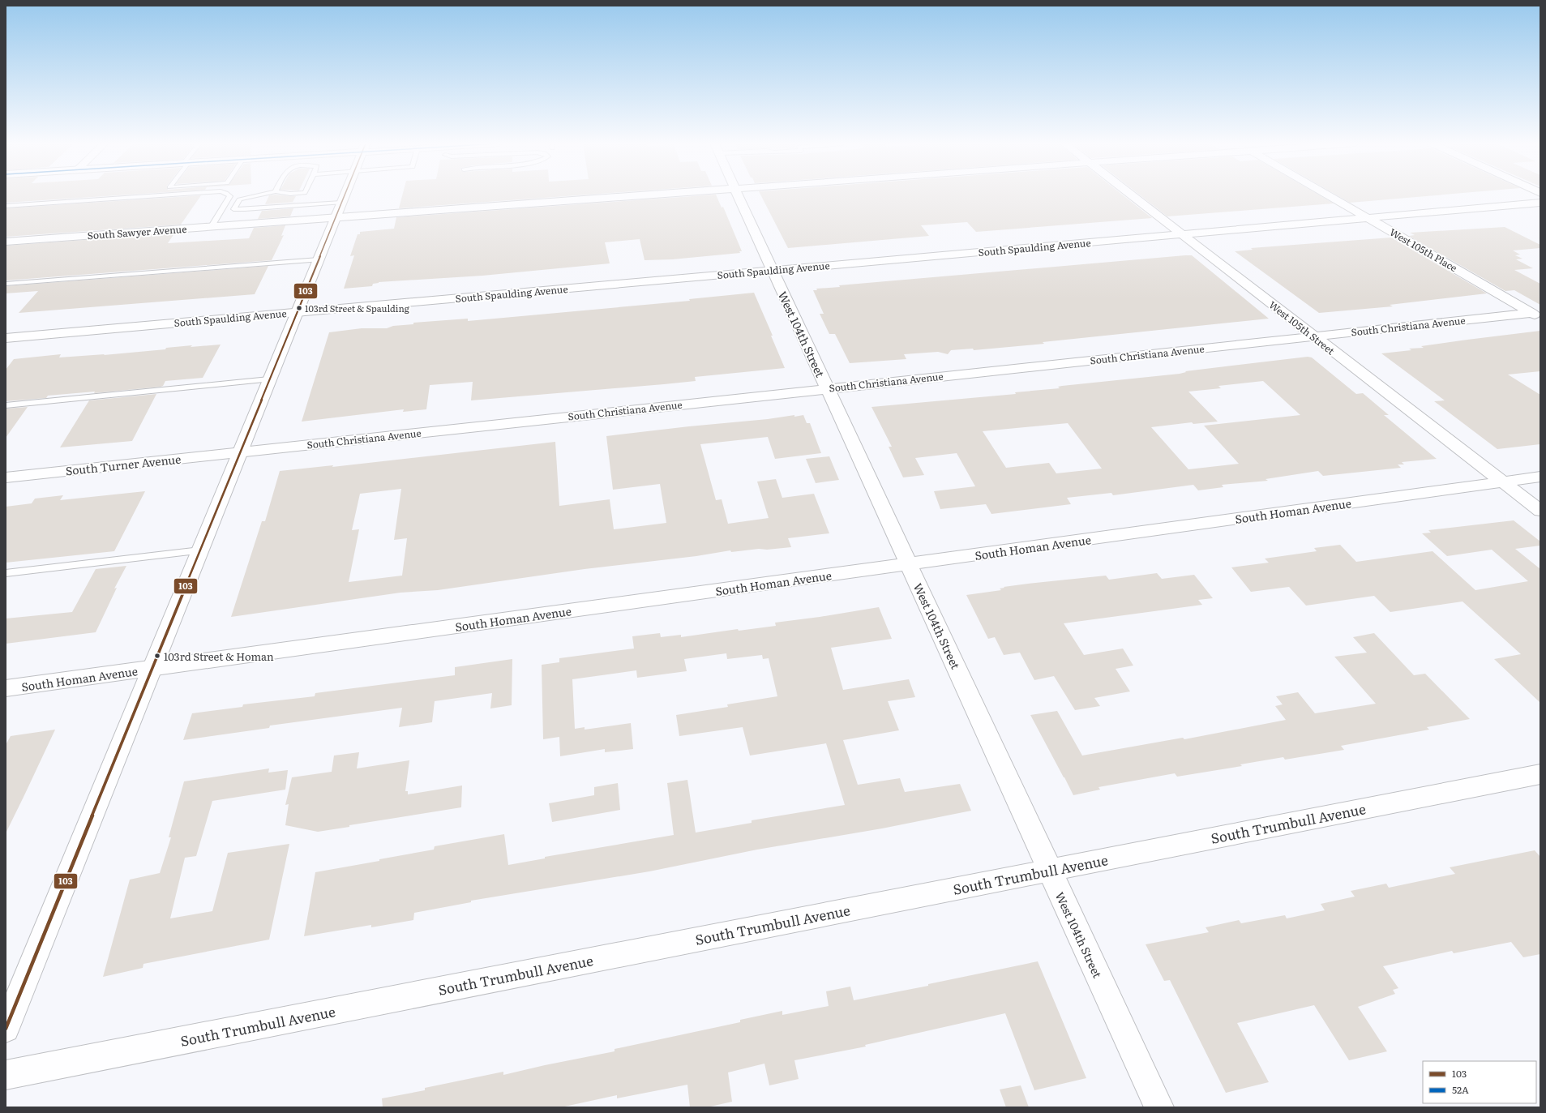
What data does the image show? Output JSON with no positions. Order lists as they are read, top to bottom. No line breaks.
{"streets":{"street":["South Sawyer Avenue","South Spaulding Avenue","West 105th Place","South Christiana Avenue","West 105th Street","West 104th Street","South Turner Avenue","South Homan Avenue","South Trumbull Avenue"]},"crossings":[["South Spaulding Avenue","West 105th Place"],["South Spaulding Avenue","West 105th Street"],["South Spaulding Avenue","West 104th Street"],["West 105th Place","South Christiana Avenue"],["South Christiana Avenue","West 105th Street"],["South Christiana Avenue","West 104th Street"],["South Christiana Avenue","South Turner Avenue"],["West 105th Street","South Homan Avenue"],["West 104th Street","South Homan Avenue"],["West 104th Street","South Trumbull Avenue"]],"places":["103rd Street & Spaulding","103rd Street & Homan"],"lines":["transit line 103"],"legend":["103","52A"]}
